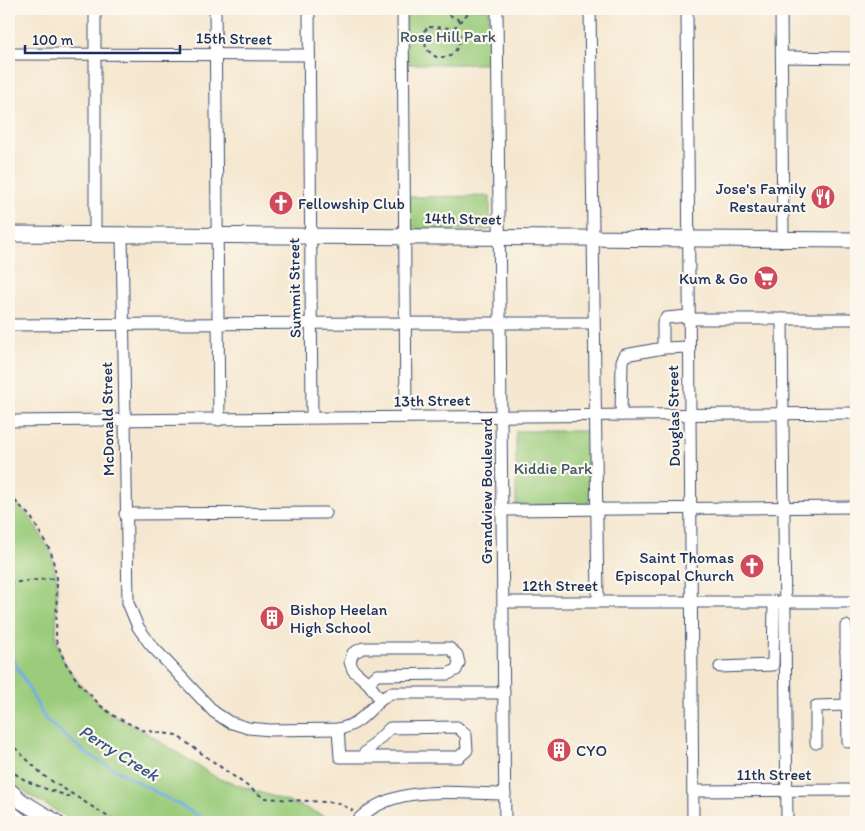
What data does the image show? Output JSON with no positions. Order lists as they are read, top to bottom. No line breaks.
{"streets":{"main road":["14th Street"],"street":["15th Street","Summit Street","13th Street","Douglas Street","McDonald Street","Grandview Boulevard","12th Street","11th Street"]},"crossings":[["15th Street","Summit Street"],["14th Street","Summit Street"],["14th Street","Douglas Street"],["14th Street","McDonald Street"],["14th Street","Grandview Boulevard"],["Summit Street","13th Street"],["13th Street","Douglas Street"],["13th Street","McDonald Street"],["13th Street","Grandview Boulevard"],["Douglas Street","12th Street"],["Douglas Street","11th Street"],["Grandview Boulevard","12th Street"]],"water":["Perry Creek"],"parks":["Rose Hill Park","Kiddie Park"],"places":{"restaurant":["Jose's Family Restaurant"],"church":["Fellowship Club","Saint Thomas Episcopal Church"],"supermarket":["Kum & Go"],"building":["Bishop Heelan High School","CYO"]},"scale_bar":"100 m"}
